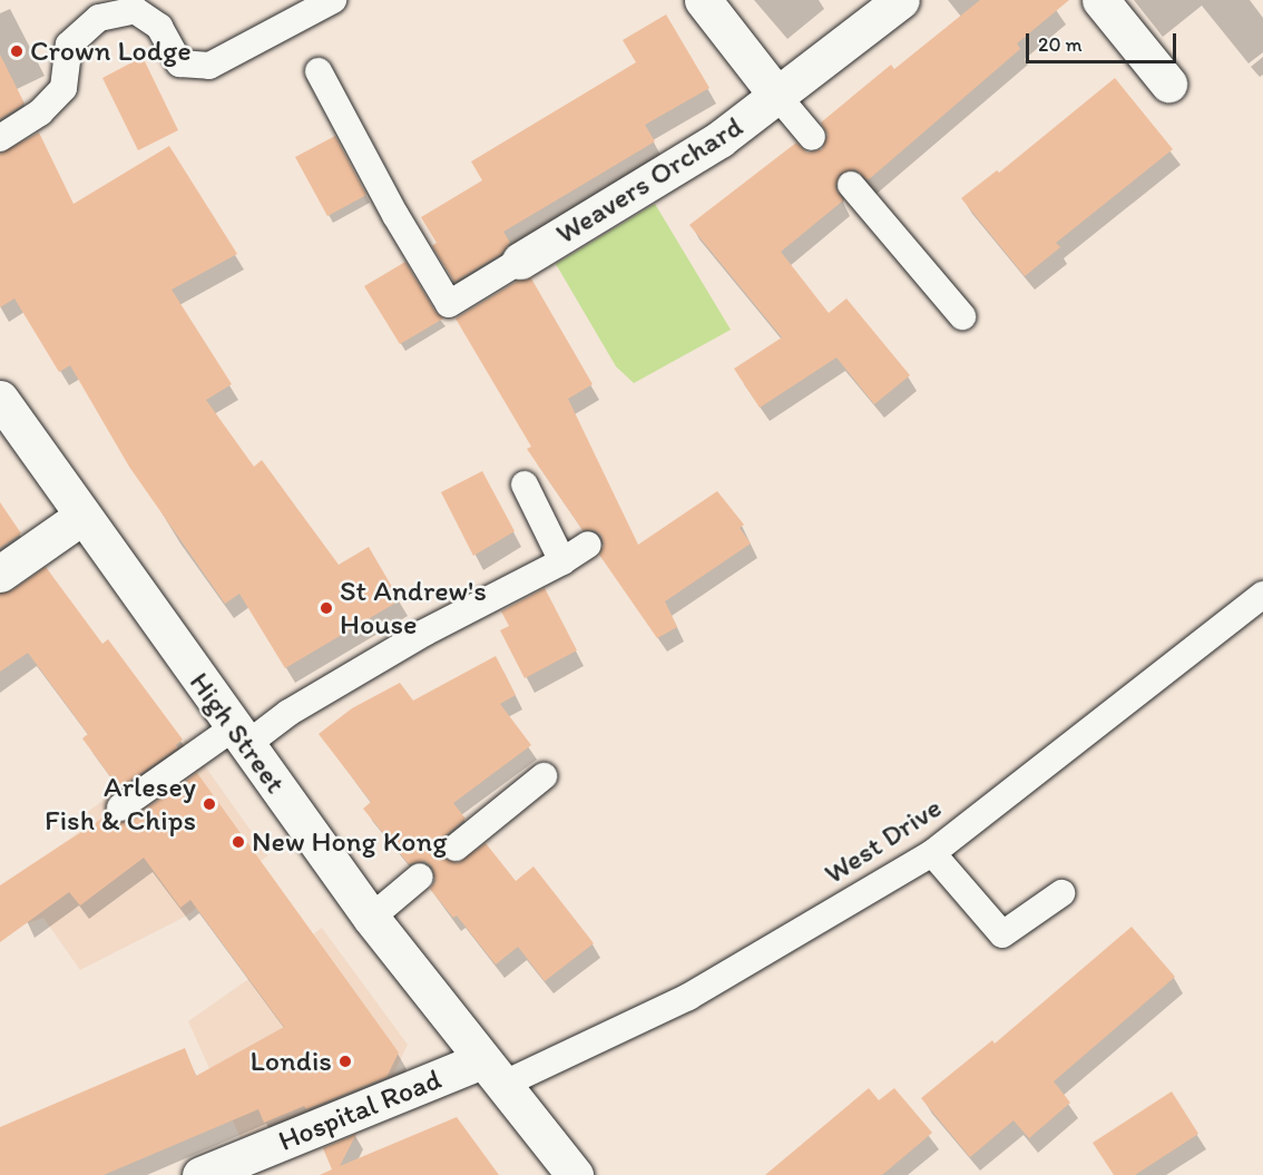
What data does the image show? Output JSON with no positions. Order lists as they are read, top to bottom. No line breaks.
{"streets":{"street":["Weavers Orchard","High Street","Hospital Road"],"lane":["West Drive"]},"crossings":[["High Street","West Drive"],["High Street","Hospital Road"],["West Drive","Hospital Road"]],"places":["Crown Lodge","St Andrew's House","Arlesey Fish & Chips","New Hong Kong","Londis"],"scale_bar":"20 m"}
